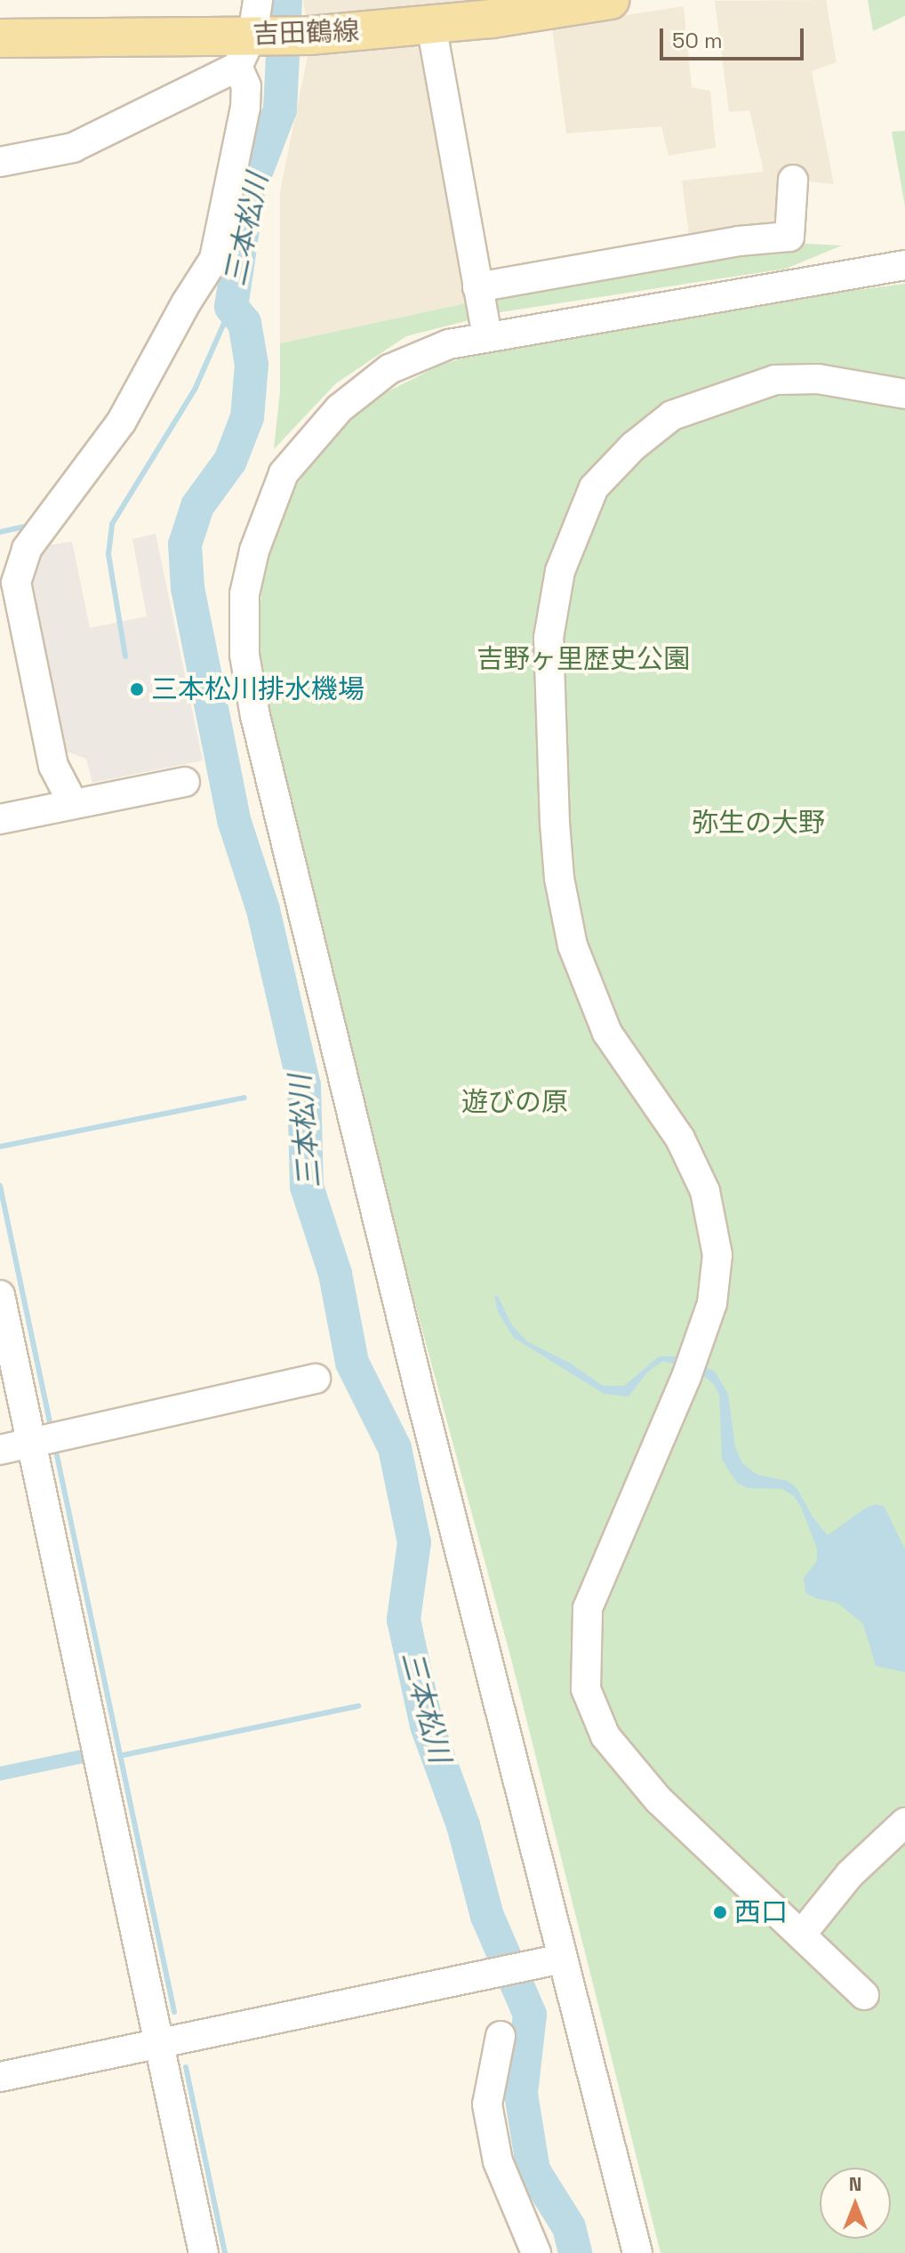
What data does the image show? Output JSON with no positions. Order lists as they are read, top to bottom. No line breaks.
{"streets":{"main road":["吉田鶴線"]},"water":["三本松川"],"parks":["吉野ヶ里歴史公園","弥生の大野","遊びの原"],"places":["三本松川排水機場","西口"],"scale_bar":"50 m","north":"top"}
